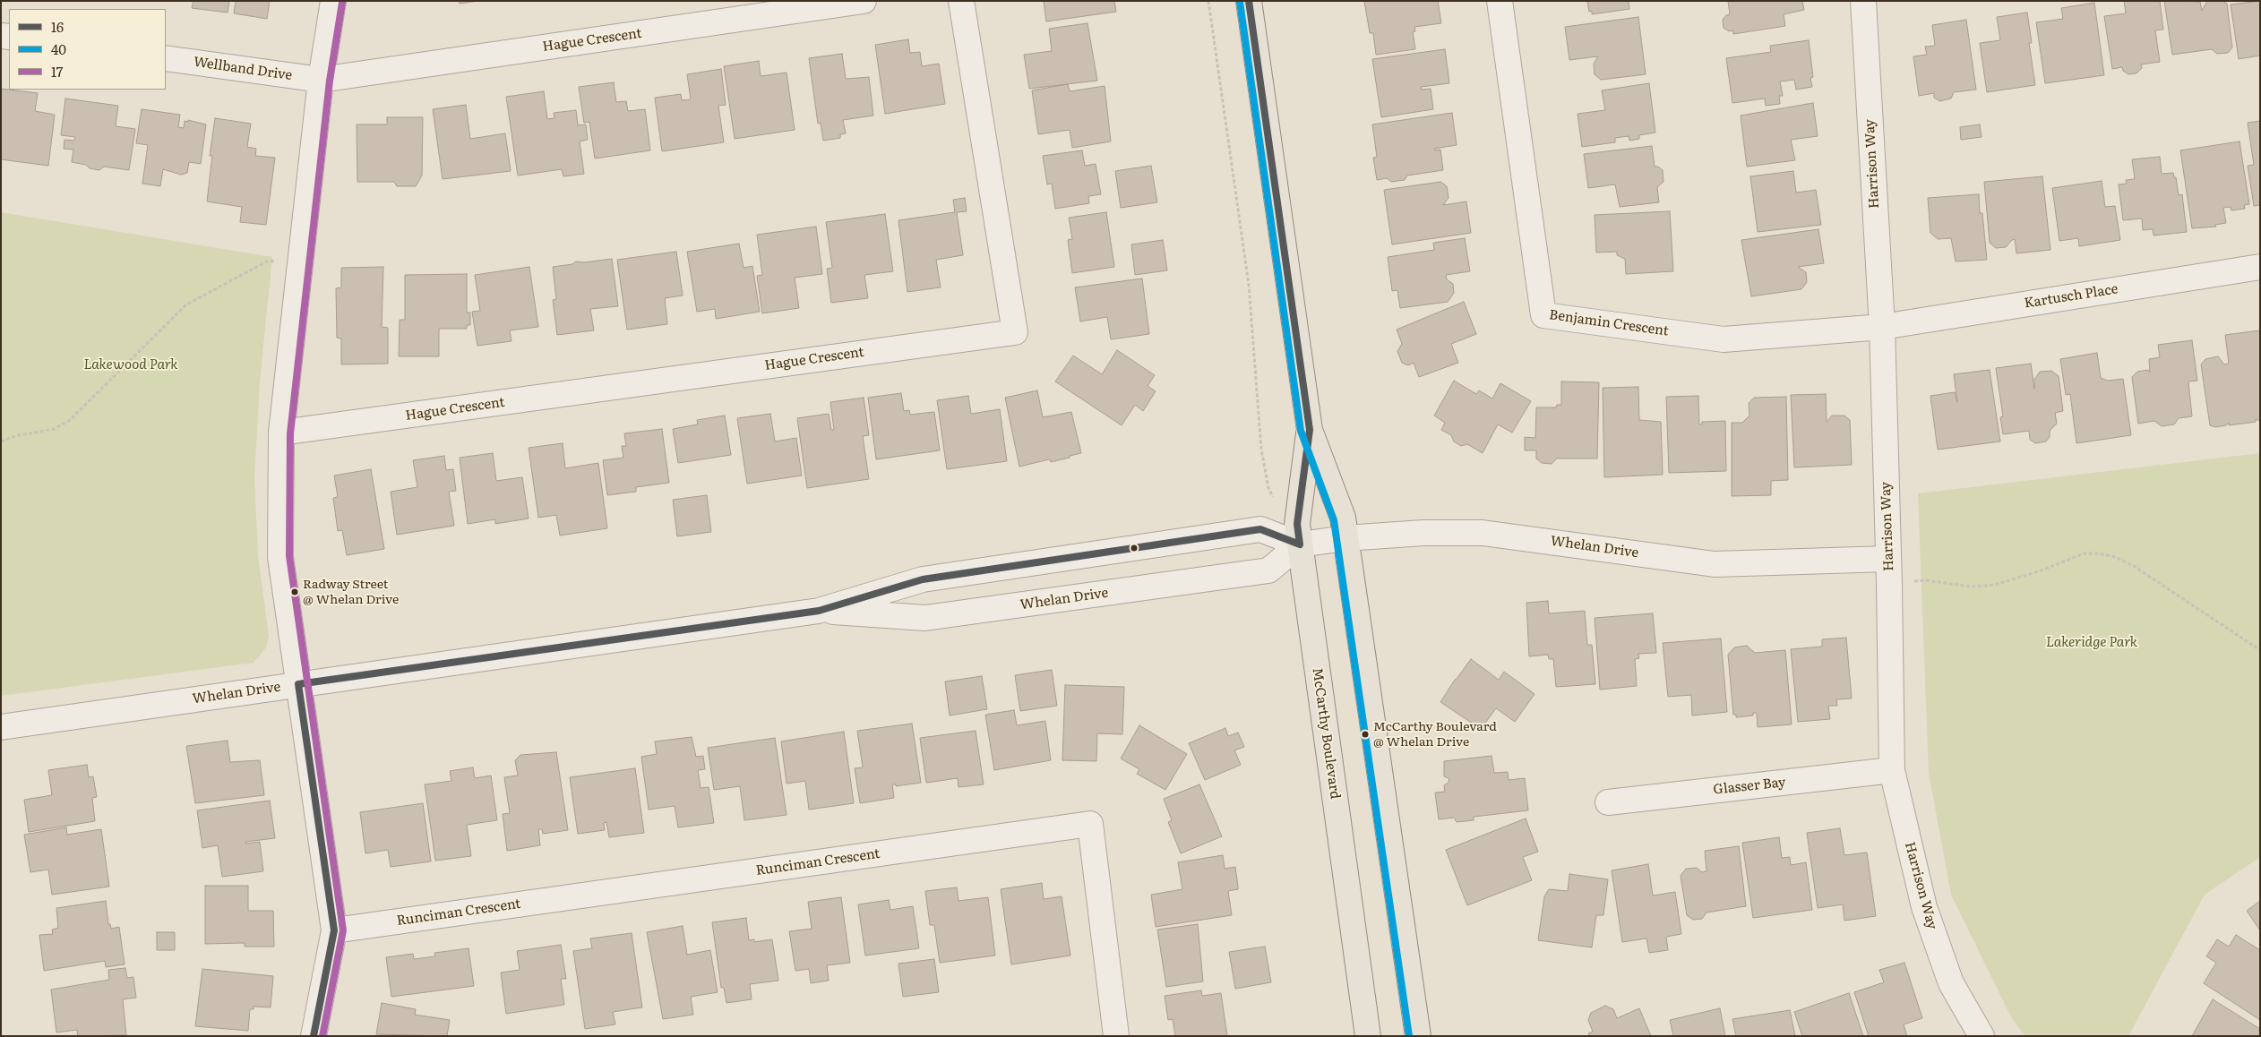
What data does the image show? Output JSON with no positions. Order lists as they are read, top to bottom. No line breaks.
{"streets":{"main road":["McCarthy Boulevard"],"street":["Hague Crescent","Wellband Drive","Harrison Way","Kartusch Place","Benjamin Crescent","Whelan Drive","Glasser Bay","Runciman Crescent"]},"crossings":[["Hague Crescent","Wellband Drive"],["Harrison Way","Kartusch Place"],["Harrison Way","Benjamin Crescent"],["Harrison Way","Whelan Drive"],["Harrison Way","Glasser Bay"],["Kartusch Place","Benjamin Crescent"],["Whelan Drive","McCarthy Boulevard"]],"parks":["Lakewood Park","Lakeridge Park"],"places":["Radway Street @ Whelan Drive","McCarthy Boulevard @ Whelan Drive"],"lines":["transit line 16","transit line 40","transit line 17"],"legend":["16","40","17"]}
